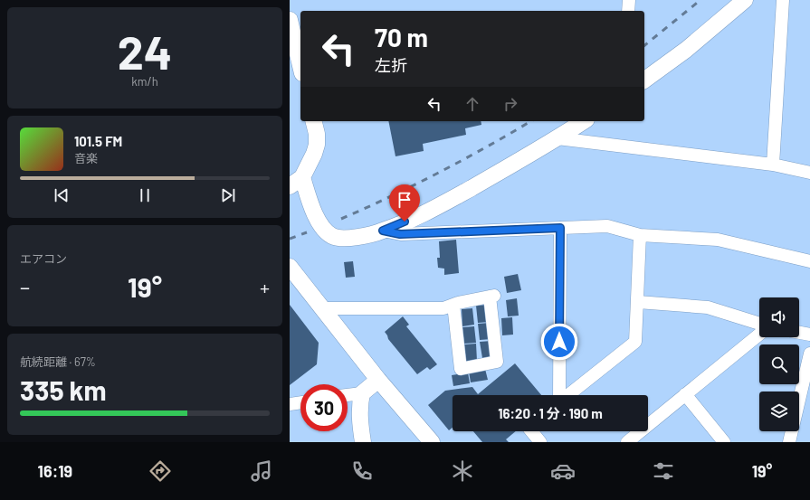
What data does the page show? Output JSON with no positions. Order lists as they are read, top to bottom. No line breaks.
{"page":{"tile":[["24","km/h"],"エアコン",["航続距離 · 67%","335 km"]],"turn":["70 m","左折"],"song":["101.5 FM","音楽"],"heat":["−","19°","+"],"limit":"30","trip":"16:20 · 1 分 · 190 m","tabs":["16:19","19°"]}}
